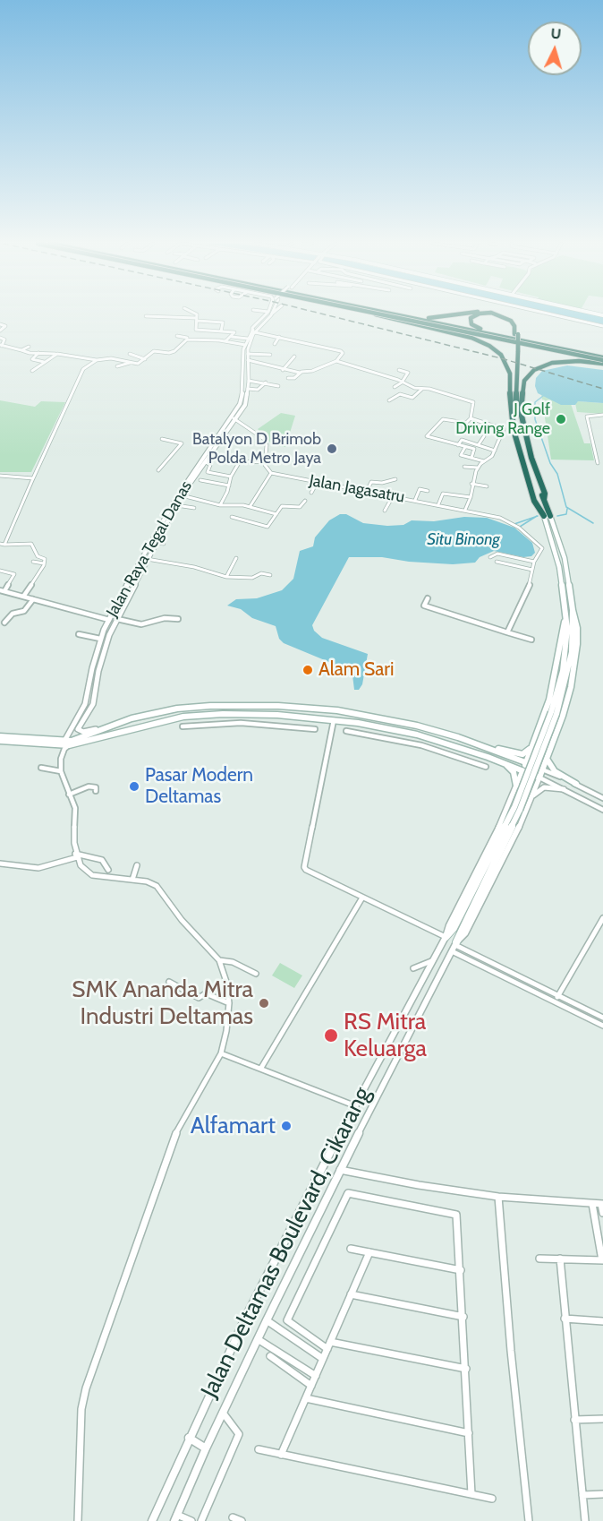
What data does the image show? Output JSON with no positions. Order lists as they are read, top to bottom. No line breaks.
{"streets":{"main road":["Jalan Deltamas Boulevard, Cikarang"],"street":["Jalan Jagasatru","Jalan Raya Tegal Danas"]},"water":["Situ Binong"],"places":["J Golf Driving Range","Batalyon D Brimob Polda Metro Jaya","Alam Sari","Pasar Modern Deltamas","SMK Ananda Mitra Industri Deltamas","RS Mitra Keluarga","Alfamart"],"north":"top"}
